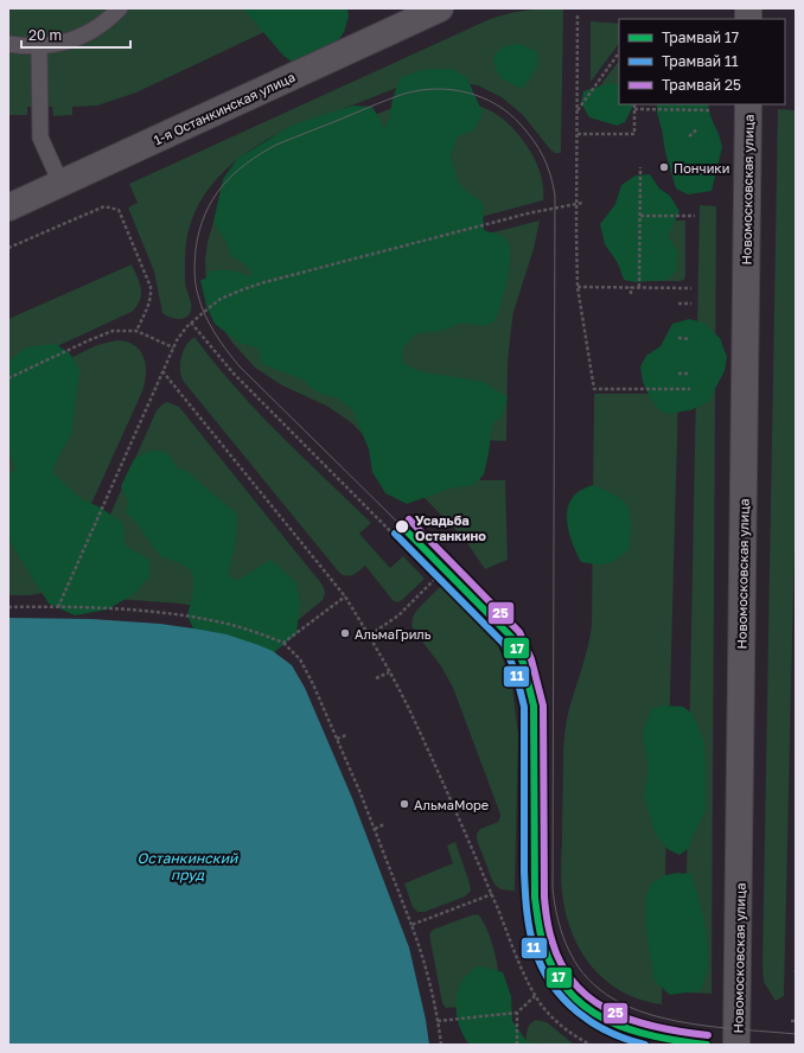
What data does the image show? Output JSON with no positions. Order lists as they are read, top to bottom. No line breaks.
{"streets":{"street":["1-я Останкинская улица","Новомосковская улица"]},"water":["Останкинский пруд"],"places":["Пончики","Усадьба Останкино","АльмаГриль","АльмаМоре"],"lines":["tram line 25","tram line 17","tram line 11"],"legend":["Трамвай 17","Трамвай 11","Трамвай 25"],"scale_bar":"20 m"}
